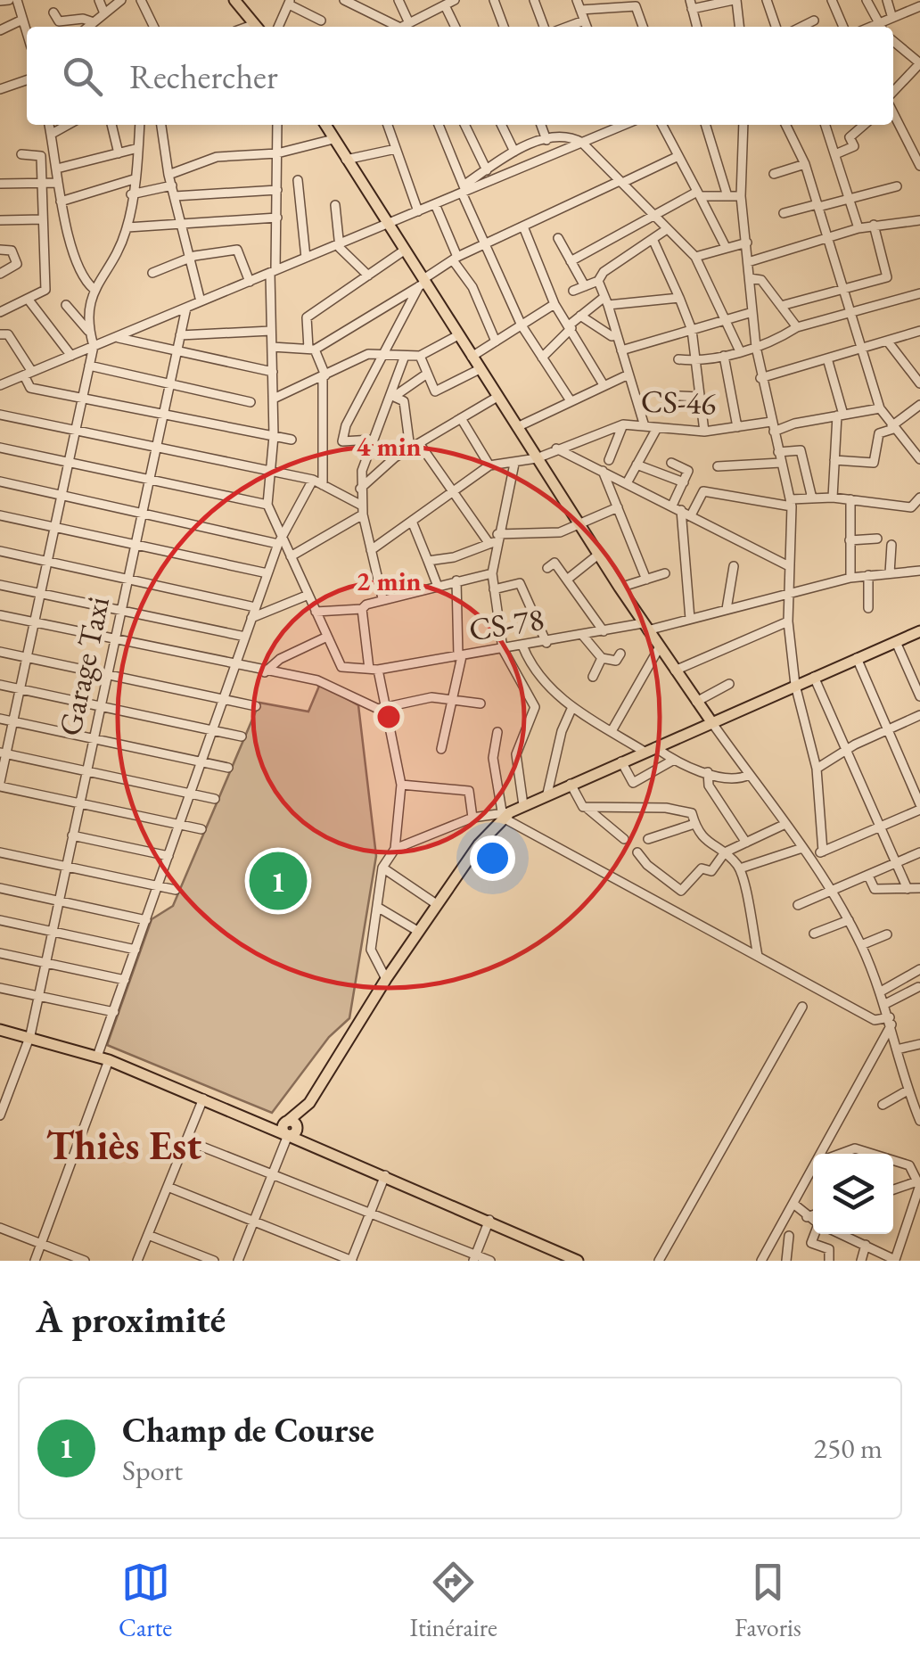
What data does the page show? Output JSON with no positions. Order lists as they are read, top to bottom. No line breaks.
{"streets":{"street":["CS-46","CS-78","Garage Taxi"]},"districts":["Thiès Est"],"page":{"search":"Rechercher","pins":"1","heading":"À proximité","list":[{"mark":"1","name":"Champ de Course","note":"Sport","value":"250 m"}],"nav":["Carte","Itinéraire","Favoris"]},"rings":["4 min","2 min"]}
